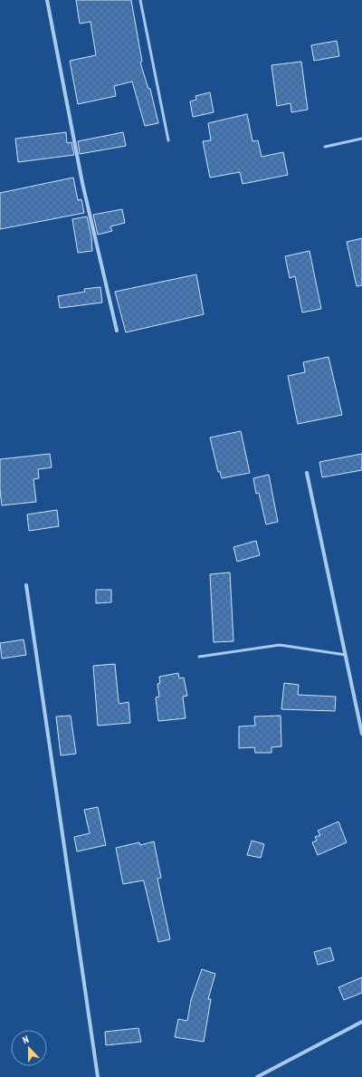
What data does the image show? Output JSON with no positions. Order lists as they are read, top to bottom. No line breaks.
{"north":"top"}
